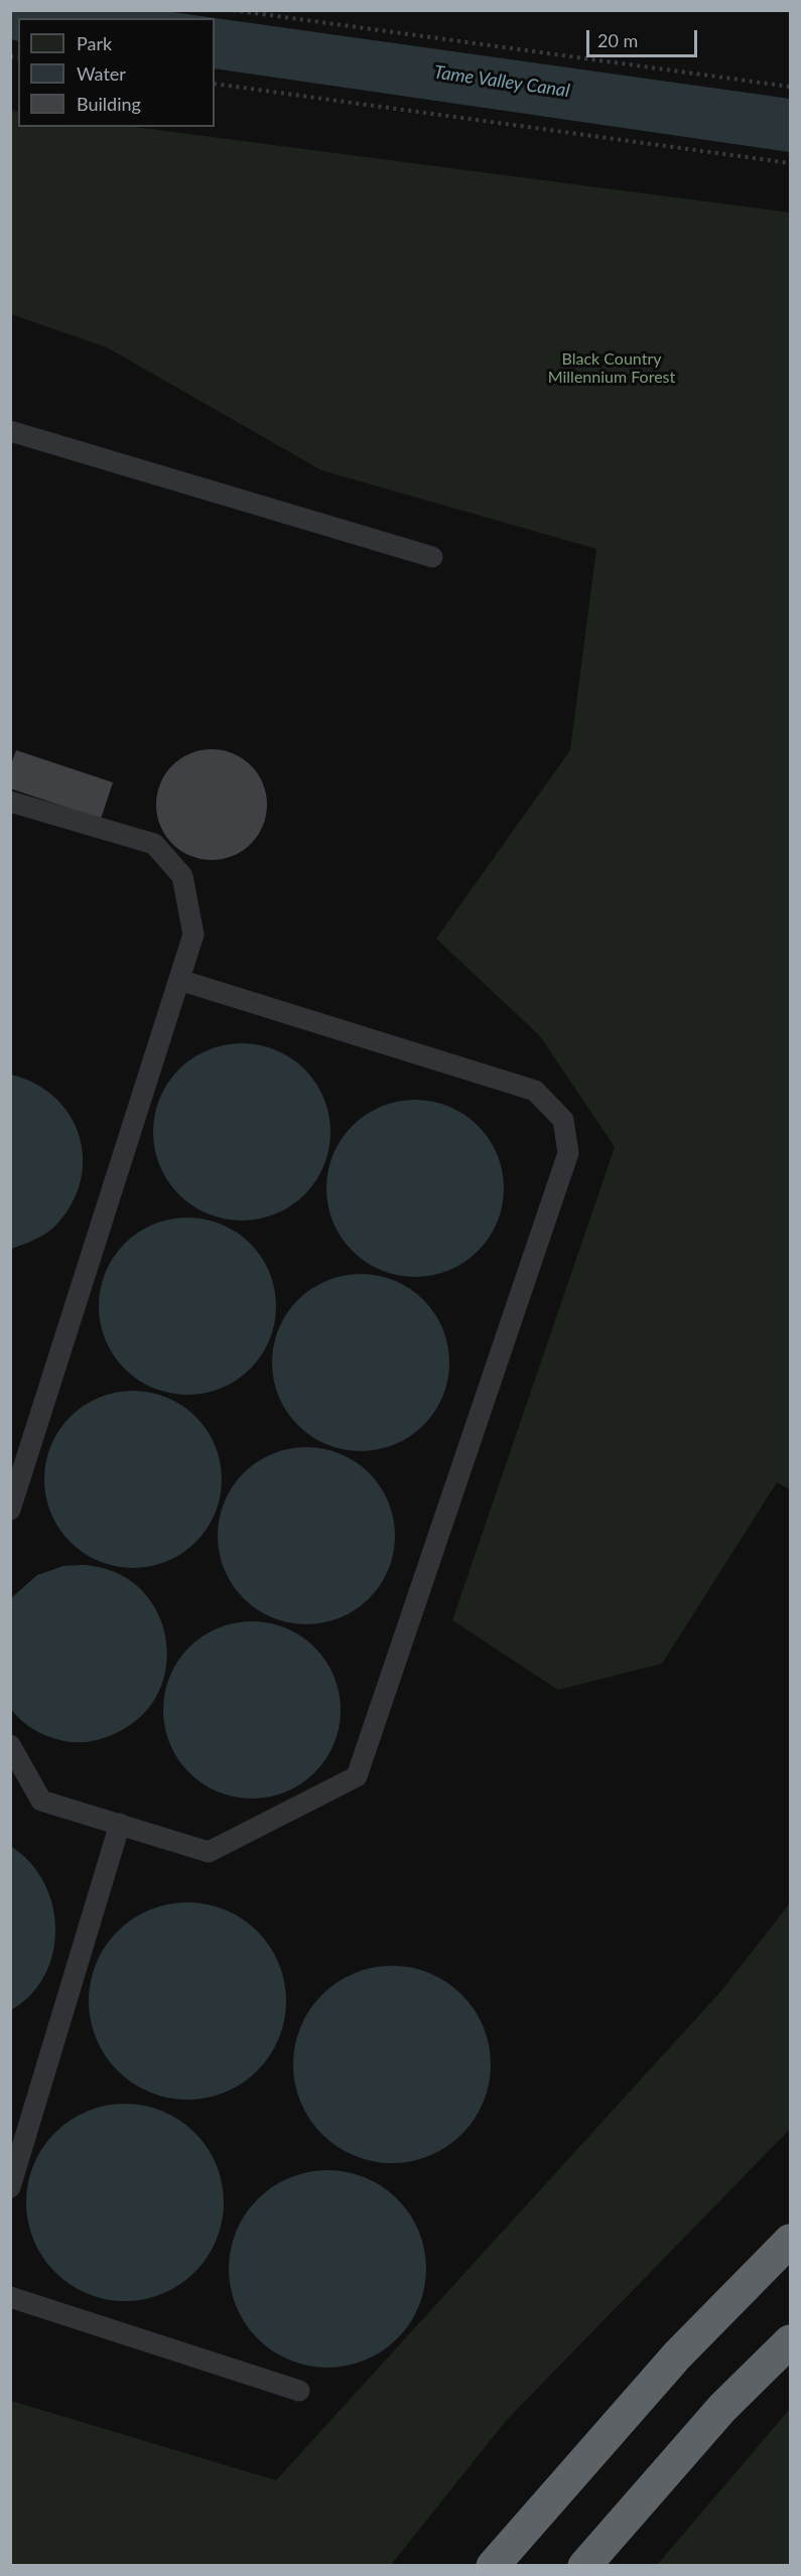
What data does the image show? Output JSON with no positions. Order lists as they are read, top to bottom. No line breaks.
{"water":["Tame Valley Canal"],"parks":["Black Country Millennium Forest"],"legend":["Park","Water","Building"],"scale_bar":"20 m"}
